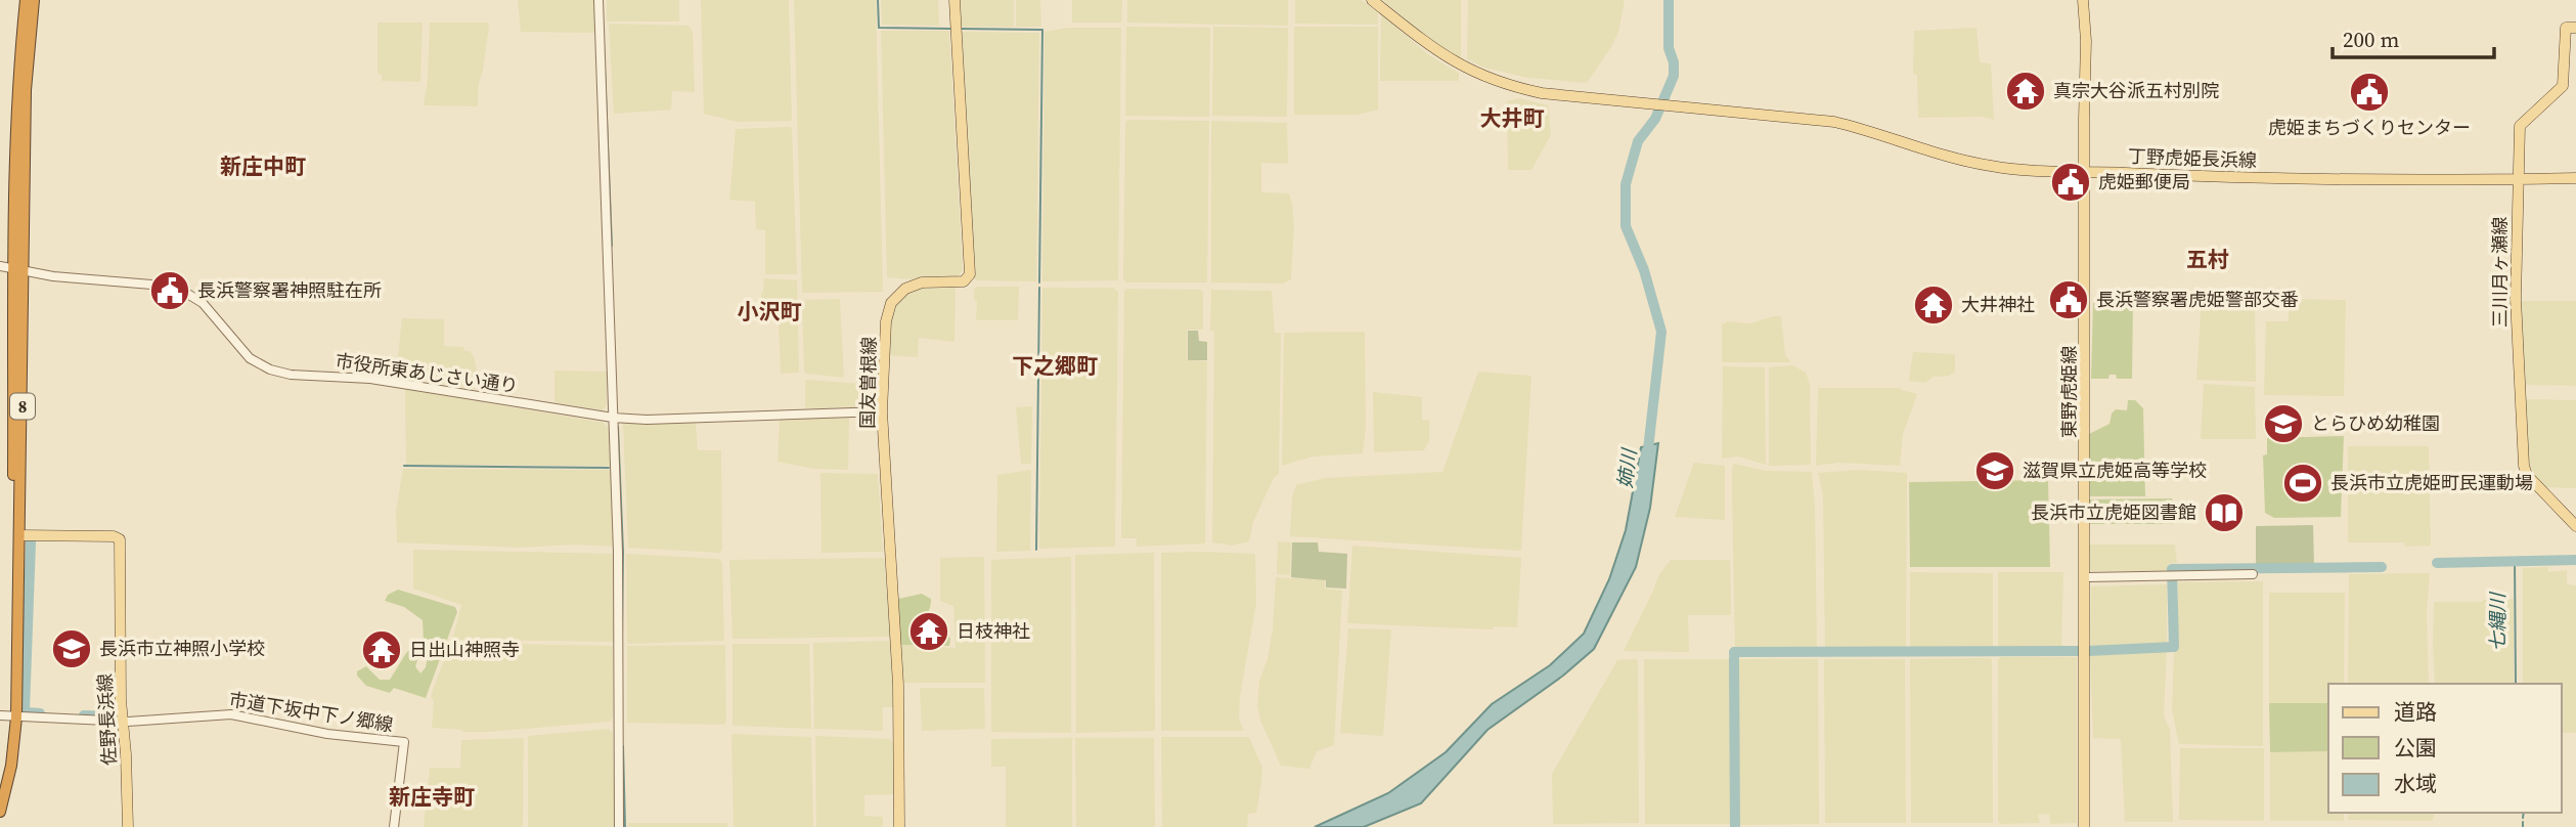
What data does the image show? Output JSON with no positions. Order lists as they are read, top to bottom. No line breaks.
{"streets":{"highway":["8"],"main road":["丁野虎姫長浜線","三川月ヶ瀬線","国友曽根線","東野虎姫線","佐野長浜線"],"street":["市役所東あじさい通り","市道下坂中下ノ郷線"]},"crossings":[["丁野虎姫長浜線","三川月ヶ瀬線"],["丁野虎姫長浜線","東野虎姫線"],["市役所東あじさい通り","国友曽根線"],["市役所東あじさい通り","8"],["8","市道下坂中下ノ郷線"],["8","佐野長浜線"],["市道下坂中下ノ郷線","佐野長浜線"]],"districts":["大井町","新庄中町","五村","小沢町","下之郷町","新庄寺町"],"water":["姉川","七縄川"],"places":{"temple":["真宗大谷派五村別院","大井神社","日枝神社","日出山神照寺"],"public building":["虎姫まちづくりセンター","虎姫郵便局","長浜警察署神照駐在所","長浜警察署虎姫警部交番"],"school or university":["とらひめ幼稚園","滋賀県立虎姫高等学校","長浜市立神照小学校"],"sports":["長浜市立虎姫町民運動場"],"library":["長浜市立虎姫図書館"]},"legend":["道路","公園","水域"],"scale_bar":"200 m"}
